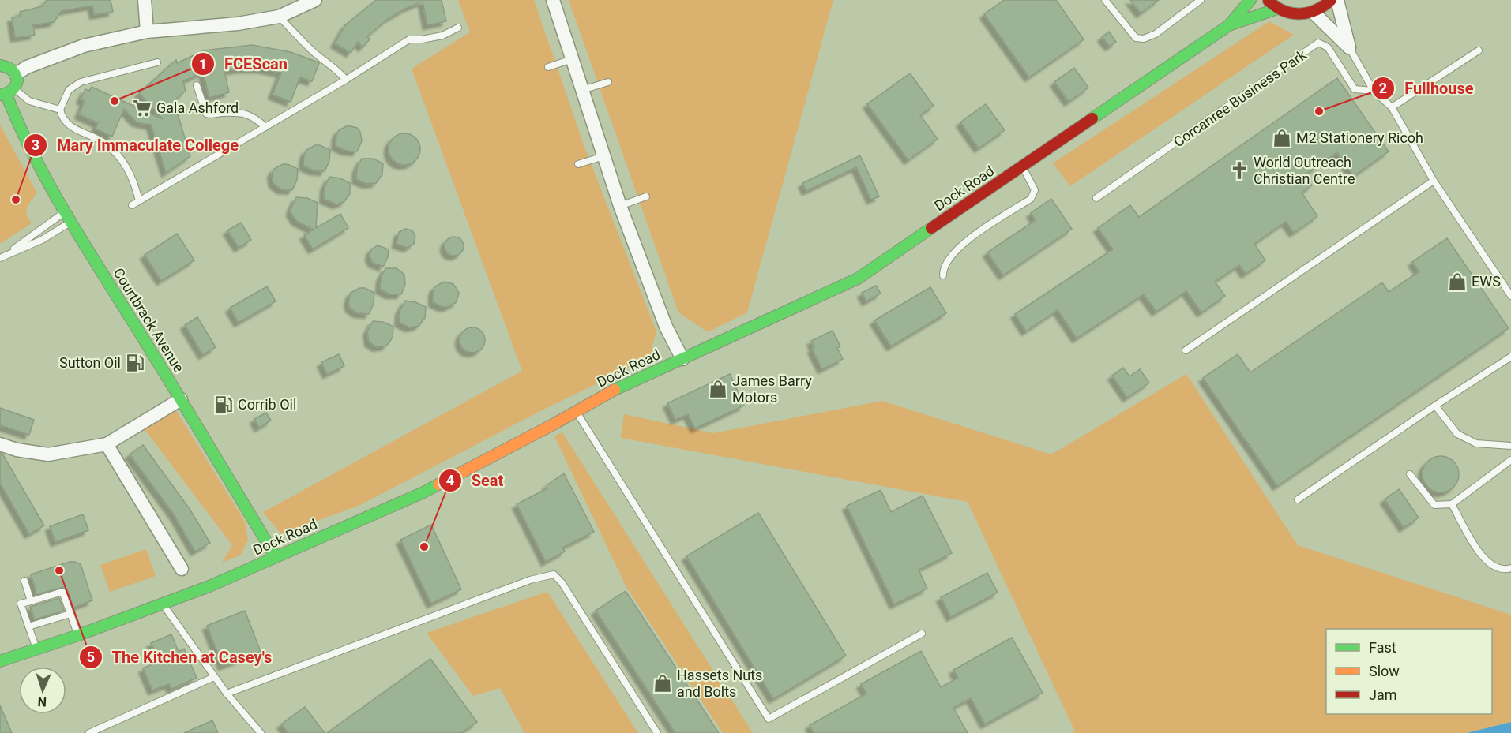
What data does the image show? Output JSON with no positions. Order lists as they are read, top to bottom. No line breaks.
{"streets":{"main road":["Dock Road","Courtbrack Avenue"],"lane":["Corcanree Business Park"]},"crossings":[["Dock Road","Courtbrack Avenue"]],"places":{"other":["FCEScan","Fullhouse","Mary Immaculate College","Seat","The Kitchen at Casey's"],"supermarket":["Gala Ashford"],"shop":["M2 Stationery Ricoh","EWS","James Barry Motors","Hassets Nuts and Bolts"],"church":["World Outreach Christian Centre"],"fuel station":["Sutton Oil","Corrib Oil"]},"legend":["Fast","Slow","Jam"],"north":"bottom"}
